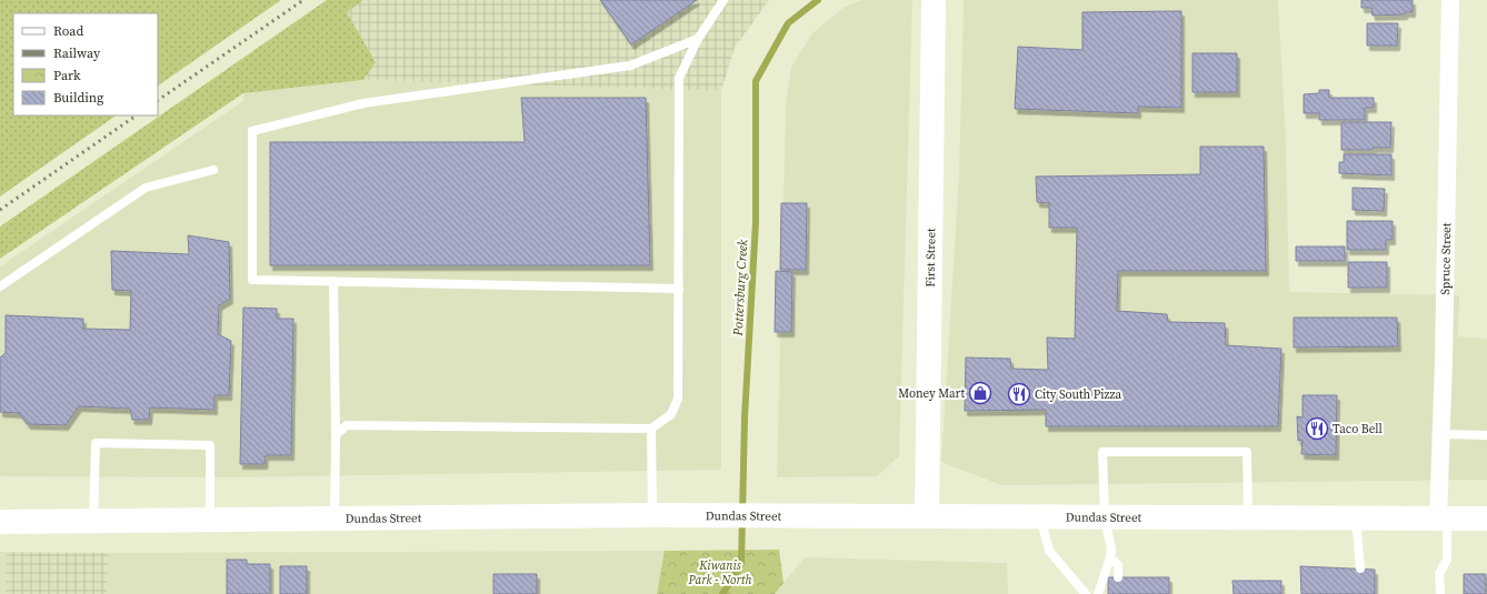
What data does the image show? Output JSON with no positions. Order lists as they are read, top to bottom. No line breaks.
{"streets":{"main road":["First Street","Dundas Street"],"street":["Spruce Street"]},"crossings":[["First Street","Dundas Street"],["Spruce Street","Dundas Street"]],"water":["Pottersburg Creek"],"parks":["Kiwanis Park - North"],"places":{"shop":["Money Mart"],"restaurant":["City South Pizza","Taco Bell"]},"legend":["Road","Railway","Park","Building"]}
